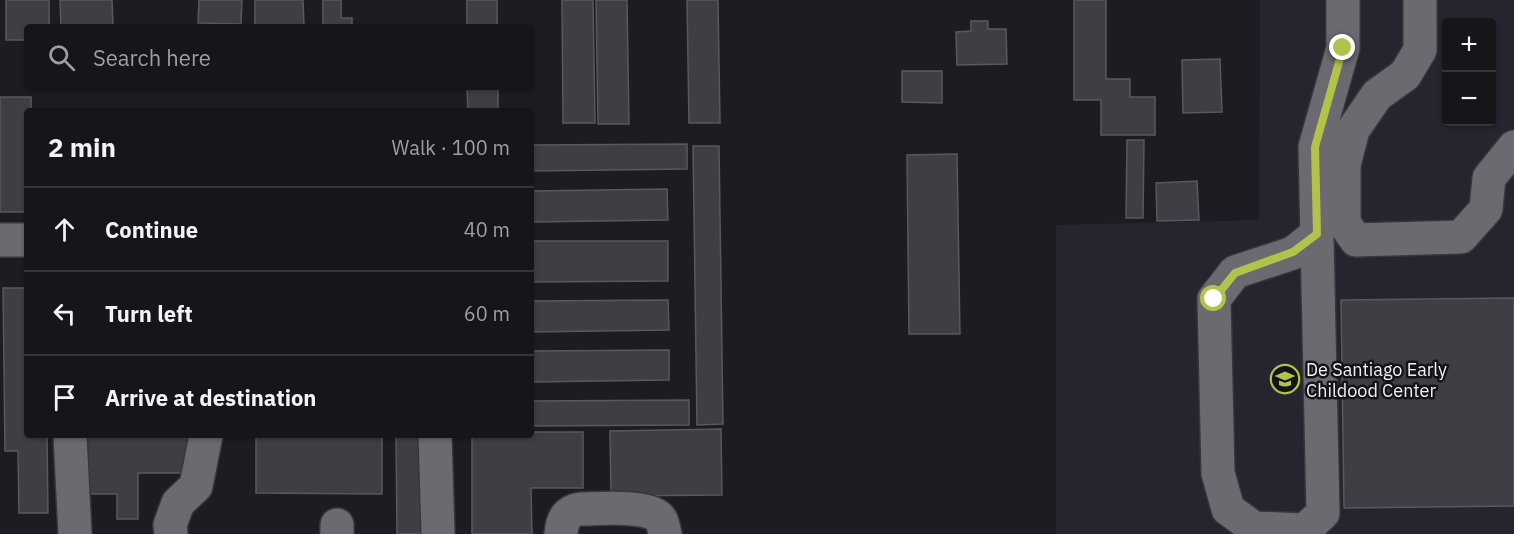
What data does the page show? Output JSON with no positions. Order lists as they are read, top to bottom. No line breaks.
{"places":{"school or university":["De Santiago Early Childood Center"]},"page":{"map_buttons":["+","−"],"search":"Search here","heading":["2 min","Walk · 100 m"],"list":[["Continue","40 m"],["Turn left","60 m"],"Arrive at destination"]}}
